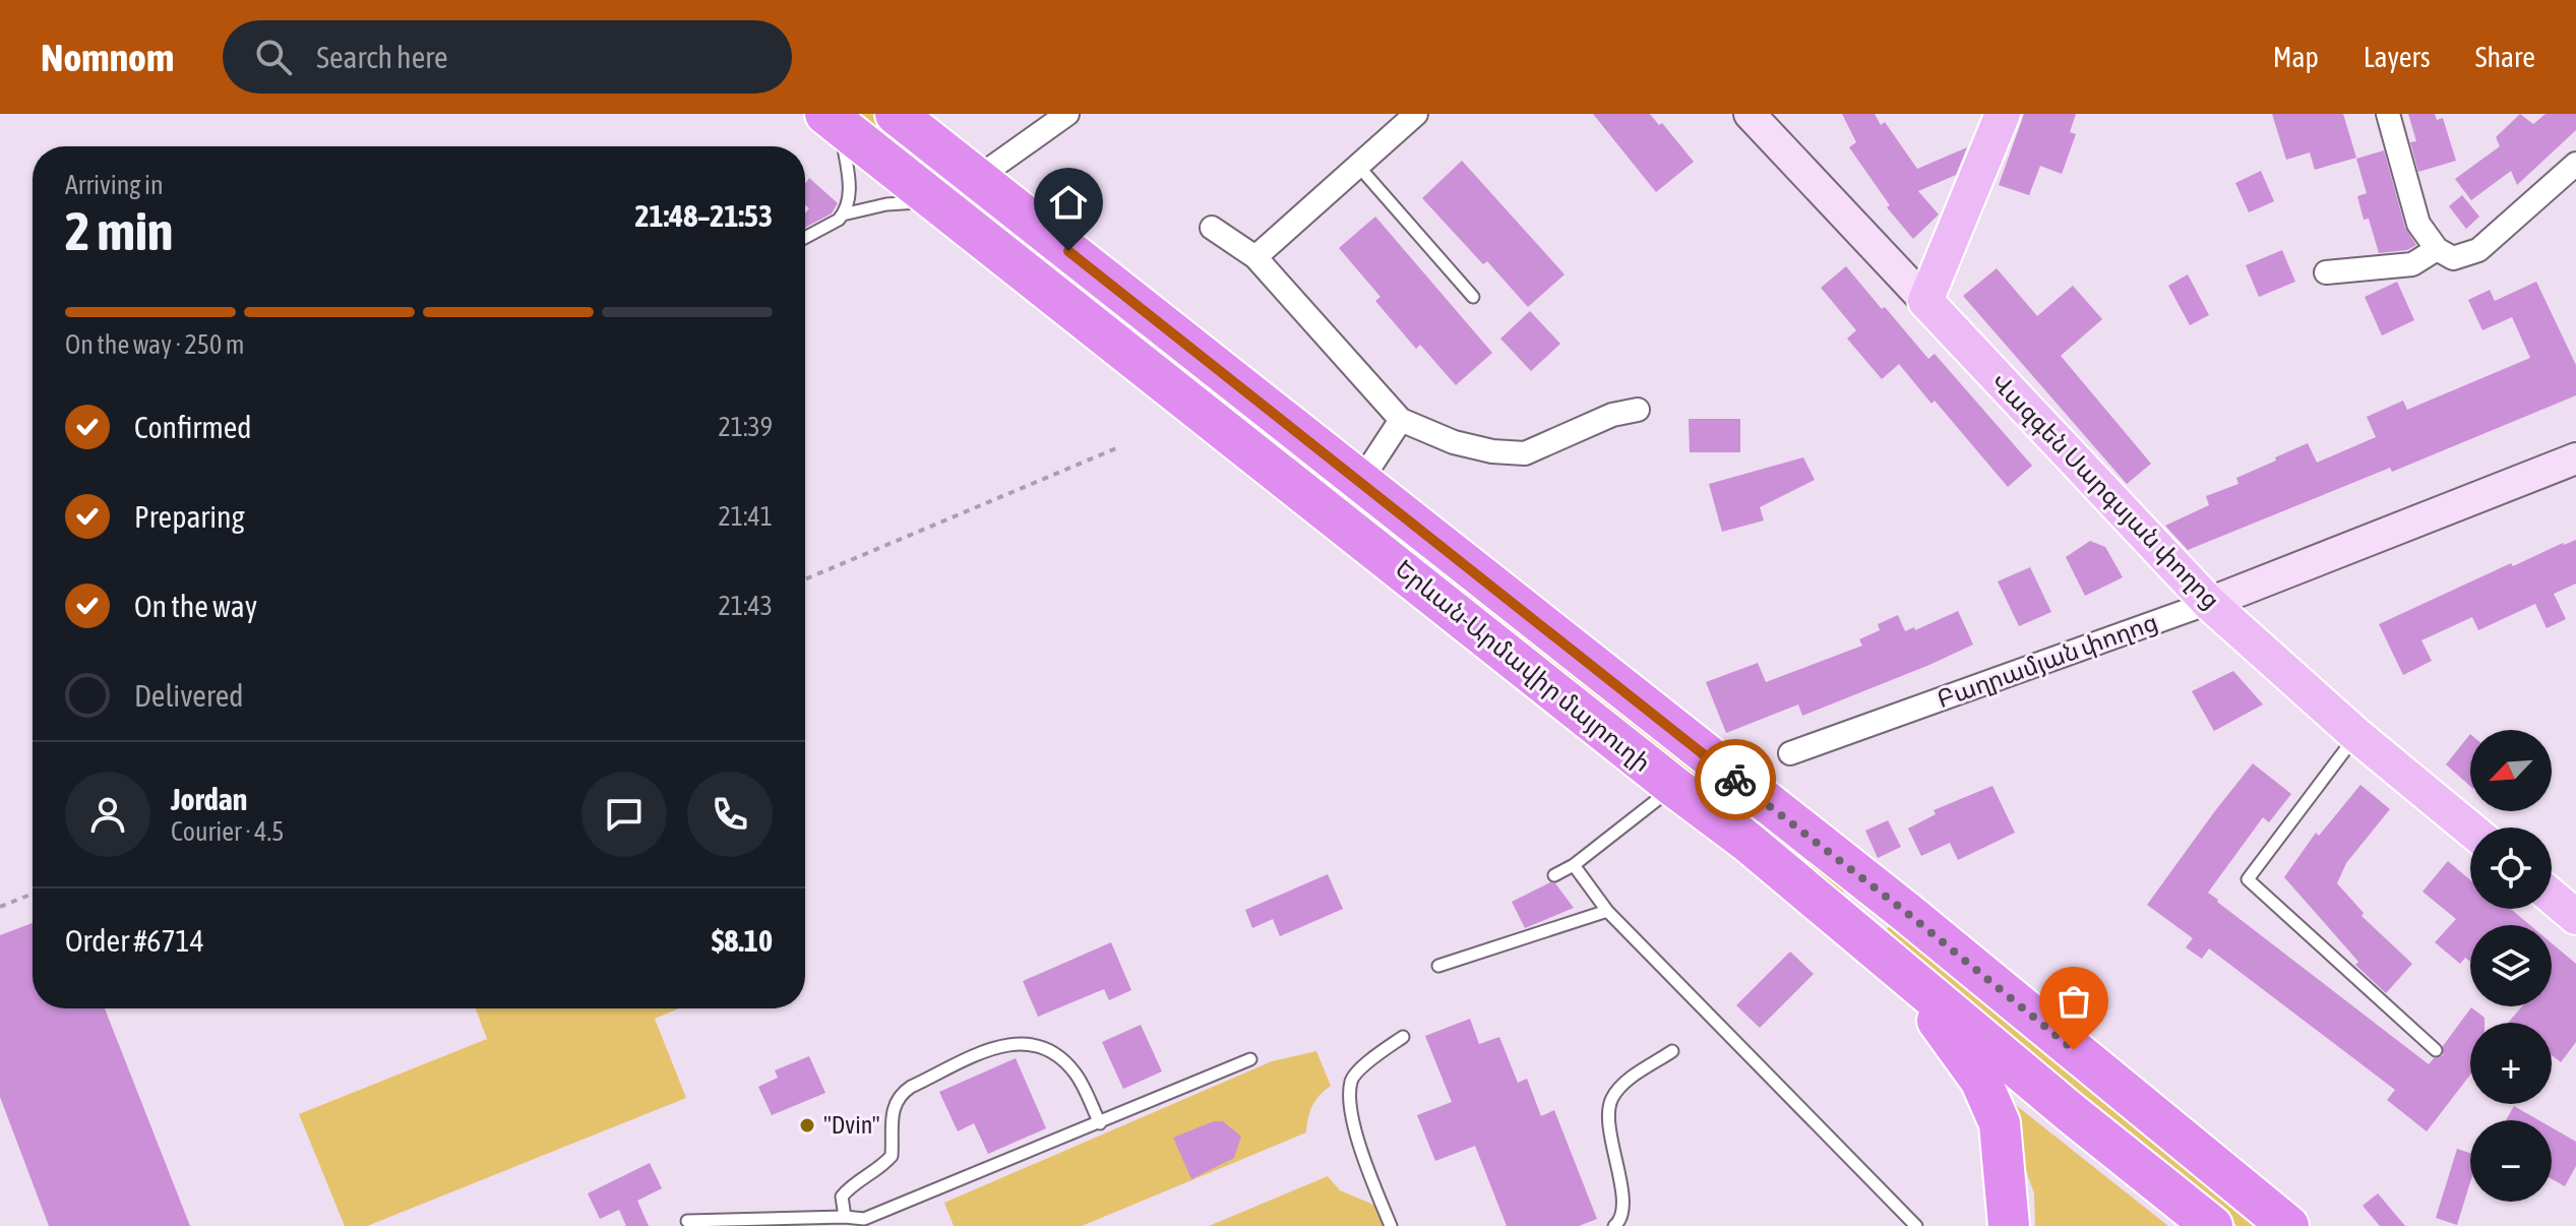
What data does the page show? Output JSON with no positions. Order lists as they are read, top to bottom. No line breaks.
{"streets":{"highway":["Երևան-Արմավիր մայրուղի"],"main road":["Վազգեն Սարգսյան փողոց","Բաղրամյան փողոց"]},"crossings":[["Վազգեն Սարգսյան փողոց","Բաղրամյան փողոց"]],"places":["\"Dvin\""],"north":"bottom left","page":{"header":"Nomnom","search":"Search here","nav":["Map","Layers","Share"],"heading":["2 min","Arriving in","21:48–21:53"],"panel":["Jordan","Courier · 4.5","Order #6714","$8.10"],"bar":"On the way · 250 m","list":[["Confirmed","21:39"],["Preparing","21:41"],["On the way","21:43"],"Delivered"],"map_buttons":["+","−"]}}
